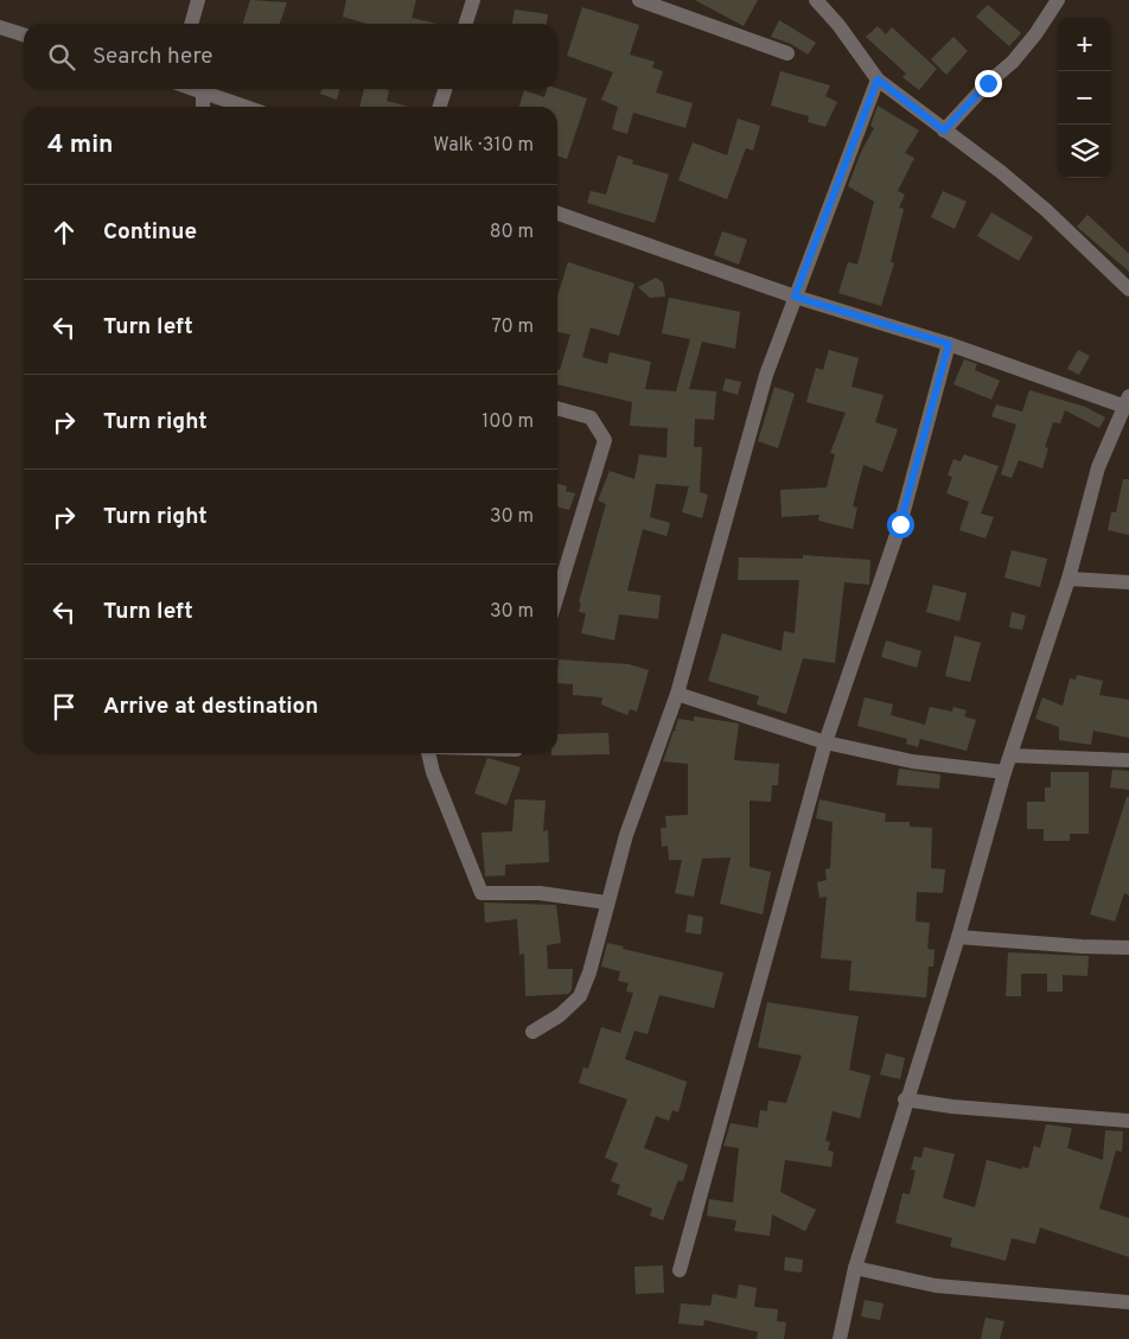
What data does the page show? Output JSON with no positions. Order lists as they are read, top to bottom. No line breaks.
{"page":{"map_buttons":["+","−"],"search":"Search here","heading":["4 min","Walk · 310 m"],"list":[["Continue","80 m"],["Turn left","70 m"],["Turn right","100 m"],["Turn right","30 m"],["Turn left","30 m"],"Arrive at destination"]}}
